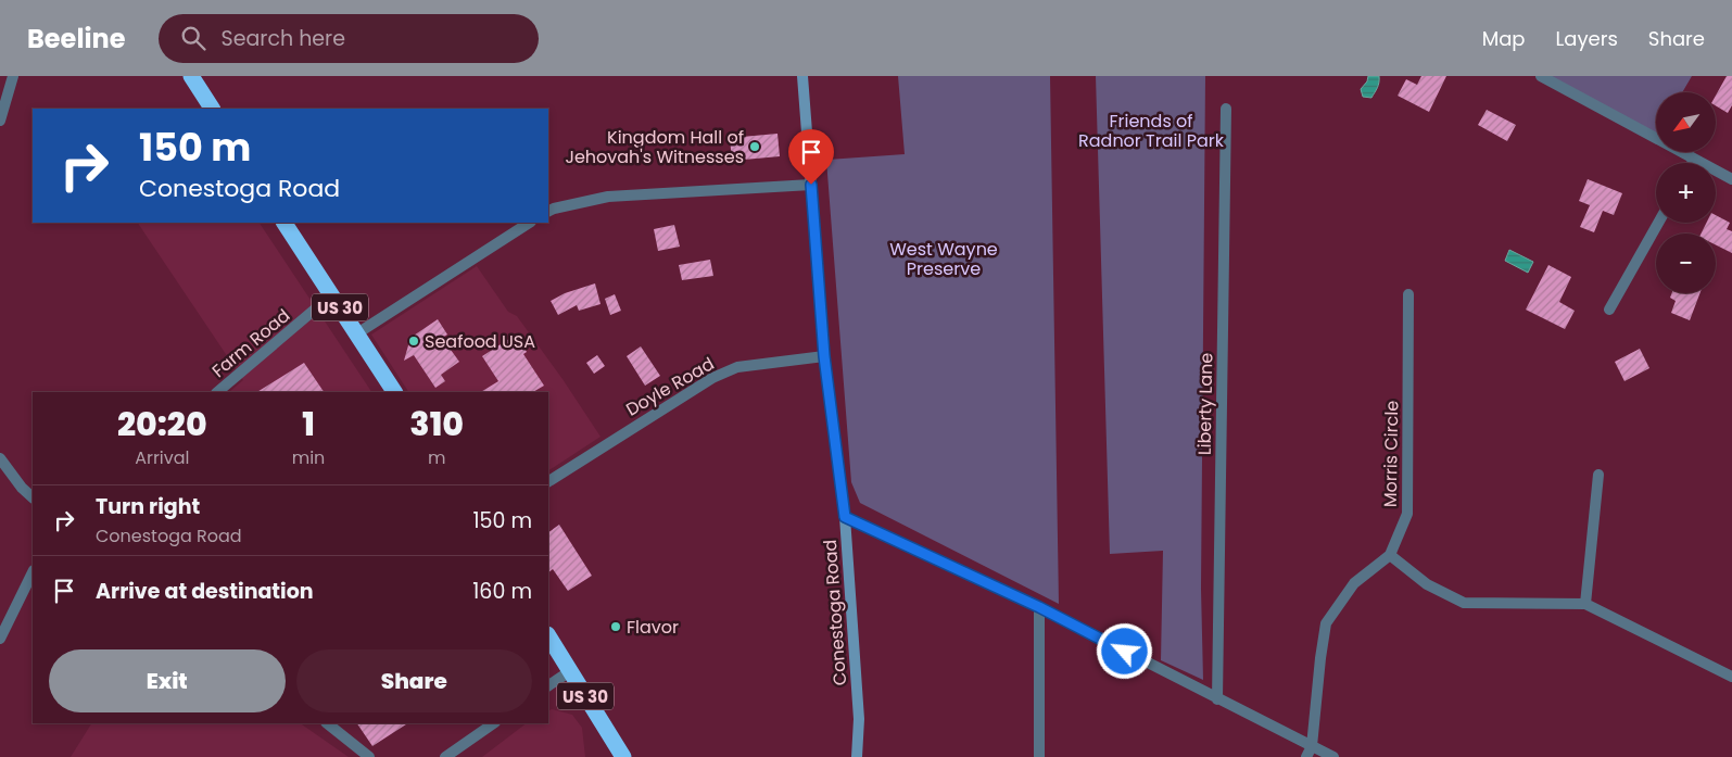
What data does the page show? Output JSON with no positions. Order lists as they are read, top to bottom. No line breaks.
{"streets":{"highway":["US 30"],"main road":["Conestoga Road"],"street":["Farm Road","Doyle Road","Liberty Lane","Morris Circle"]},"crossings":[["US 30","Farm Road"],["Doyle Road","Conestoga Road"]],"parks":["Friends of Radnor Trail Park","West Wayne Preserve"],"places":["Kingdom Hall of Jehovah's Witnesses","Seafood USA","Flavor"],"north":"bottom left","page":{"header":"Beeline","search":"Search here","nav":["Map","Layers","Share"],"map_buttons":["+","−"],"turn":["150 m","Conestoga Road"],"eta":["20:20","Arrival","1","min","310","m"],"list":[{"name":"Turn right","note":"Conestoga Road","value":"150 m"},{"name":"Arrive at destination","value":"160 m"}],"buttons":["Exit","Share"]}}
